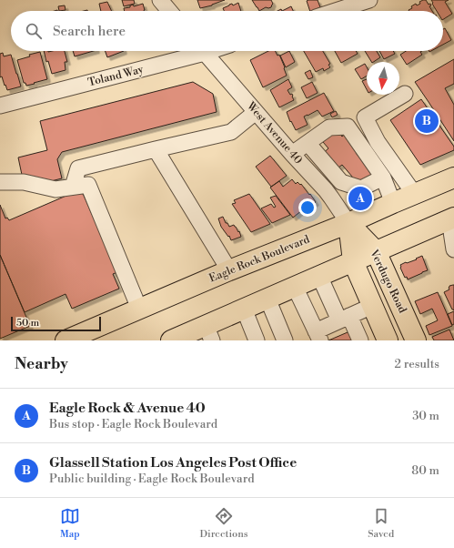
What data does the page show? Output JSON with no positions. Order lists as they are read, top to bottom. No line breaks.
{"streets":{"main road":["Eagle Rock Boulevard","Verdugo Road"],"street":["Toland Way","West Avenue 40"]},"crossings":[["West Avenue 40","Eagle Rock Boulevard"],["West Avenue 40","Verdugo Road"],["Eagle Rock Boulevard","Verdugo Road"]],"scale_bar":"50 m","north":"bottom","page":{"search":"Search here","pins":["B","A"],"scale":"50 m","heading":["Nearby","2 results"],"list":[{"mark":"A","name":"Eagle Rock & Avenue 40","note":"Bus stop · Eagle Rock Boulevard","value":"30 m"},{"mark":"B","name":"Glassell Station Los Angeles Post Office","note":"Public building · Eagle Rock Boulevard","value":"80 m"}],"nav":["Map","Directions","Saved"]}}
